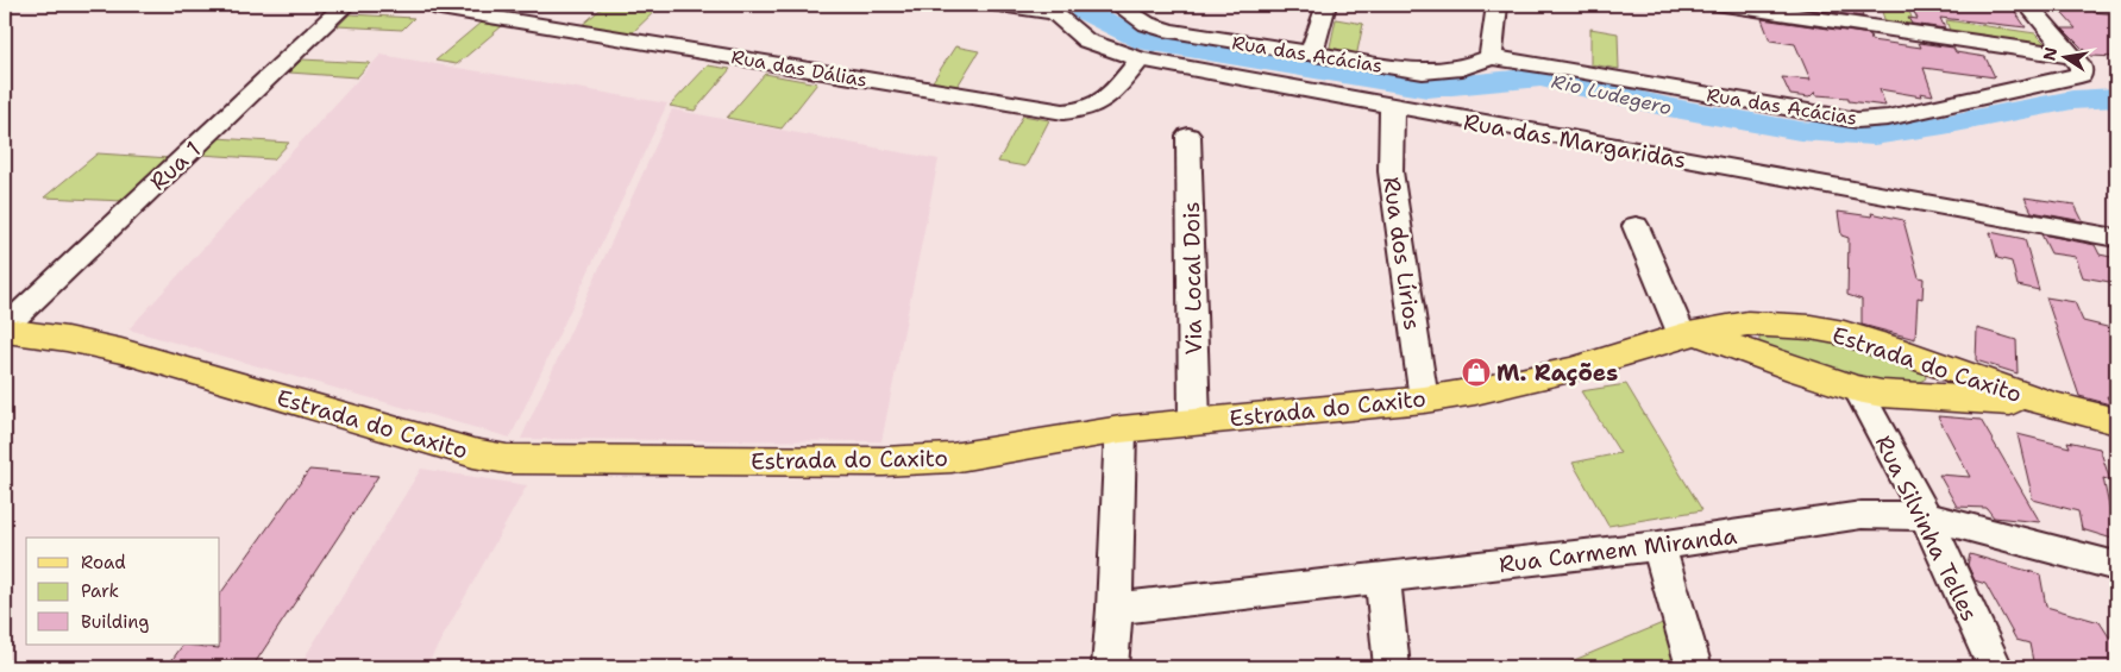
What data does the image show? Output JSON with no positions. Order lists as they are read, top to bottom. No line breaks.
{"streets":{"main road":["Estrada do Caxito"],"street":["Rua das Acácias","Rua das Dálias","Rua das Margaridas","Rua 1","Rua dos Lírios","Via Local Dois","Rua Silvinha Telles","Rua Carmem Miranda"]},"crossings":[["Rua das Dálias","Rua das Margaridas"],["Rua das Margaridas","Rua dos Lírios"],["Rua 1","Estrada do Caxito"],["Rua dos Lírios","Estrada do Caxito"],["Via Local Dois","Estrada do Caxito"],["Estrada do Caxito","Rua Silvinha Telles"],["Rua Silvinha Telles","Rua Carmem Miranda"]],"water":["Rio Ludegero"],"places":{"shop":["M. Rações"]},"legend":["Road","Park","Building"],"north":"left"}
